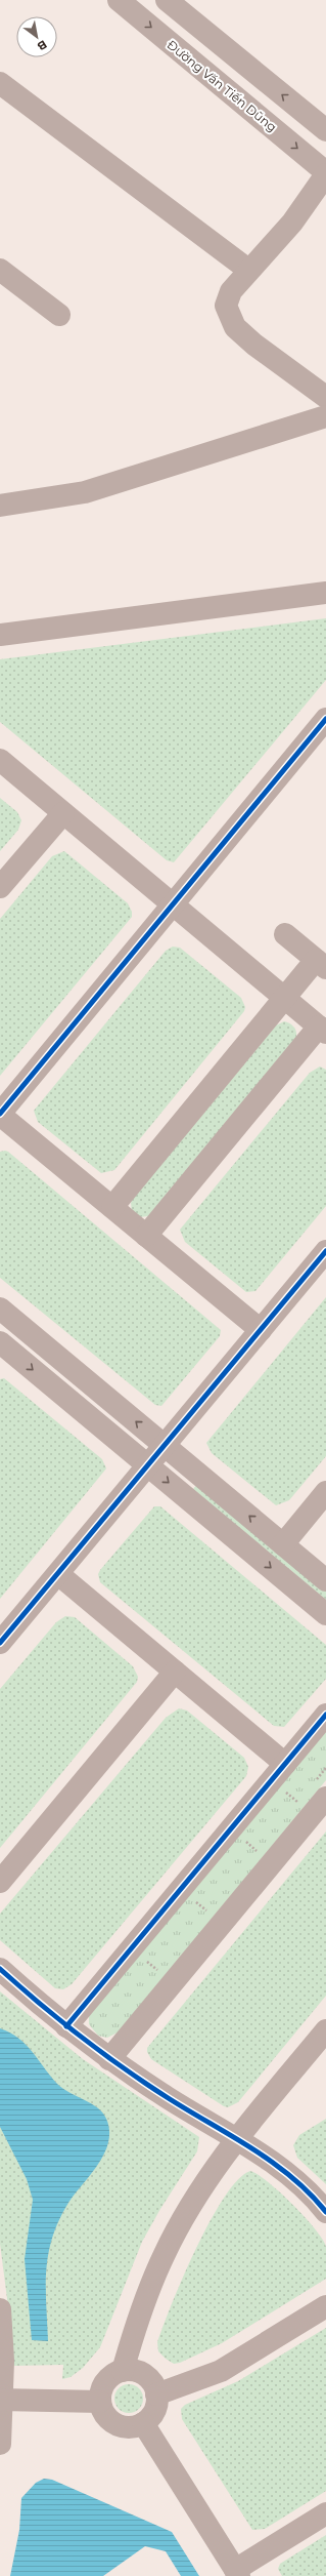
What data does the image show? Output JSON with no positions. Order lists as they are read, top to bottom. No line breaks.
{"streets":{"street":["Đường Văn Tiến Dũng"]},"north":"bottom right"}
